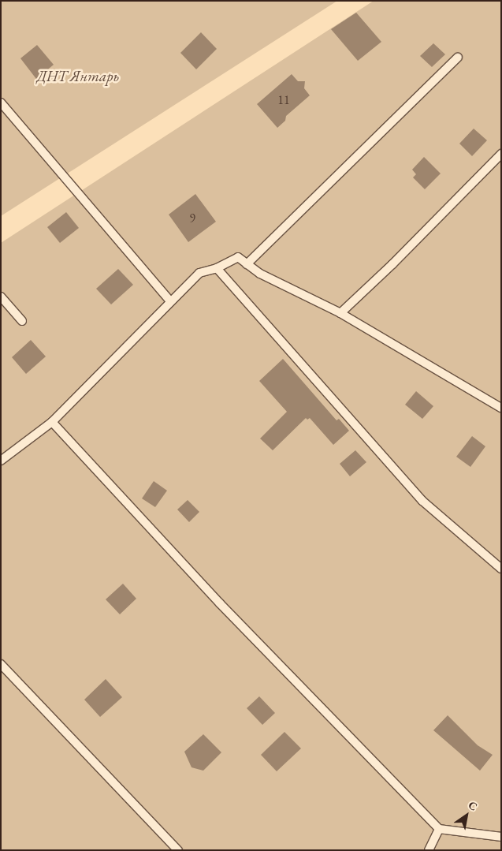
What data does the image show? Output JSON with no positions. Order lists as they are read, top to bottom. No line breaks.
{"parks":["ДНТ Янтарь"],"house_numbers":["11","9"],"north":"top right"}
